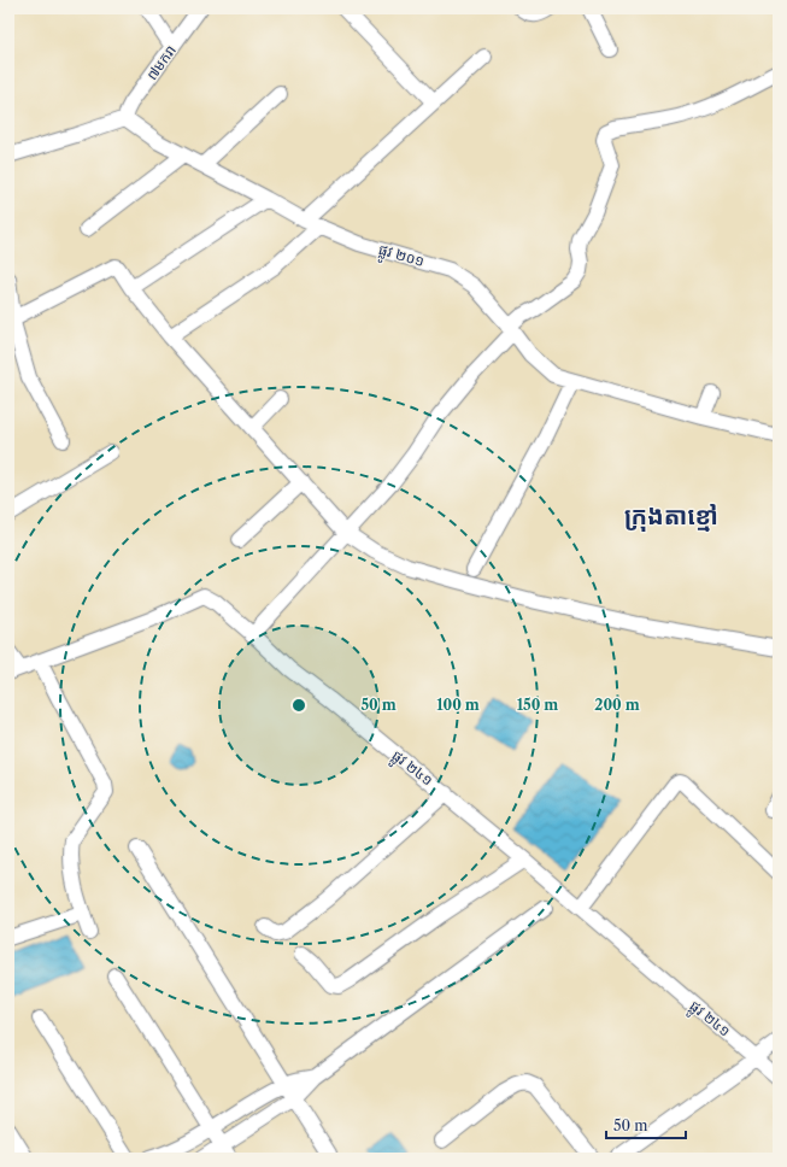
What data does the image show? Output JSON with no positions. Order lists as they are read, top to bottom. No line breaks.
{"streets":{"street":["៧មករា","ផ្លូវ ២០១","ផ្លូវ ២៤១"]},"crossings":[["៧មករា","ផ្លូវ ២០១"]],"districts":["ក្រុងតាខ្មៅ"],"scale_bar":"50 m","rings":["50 m","100 m","150 m","200 m"]}
